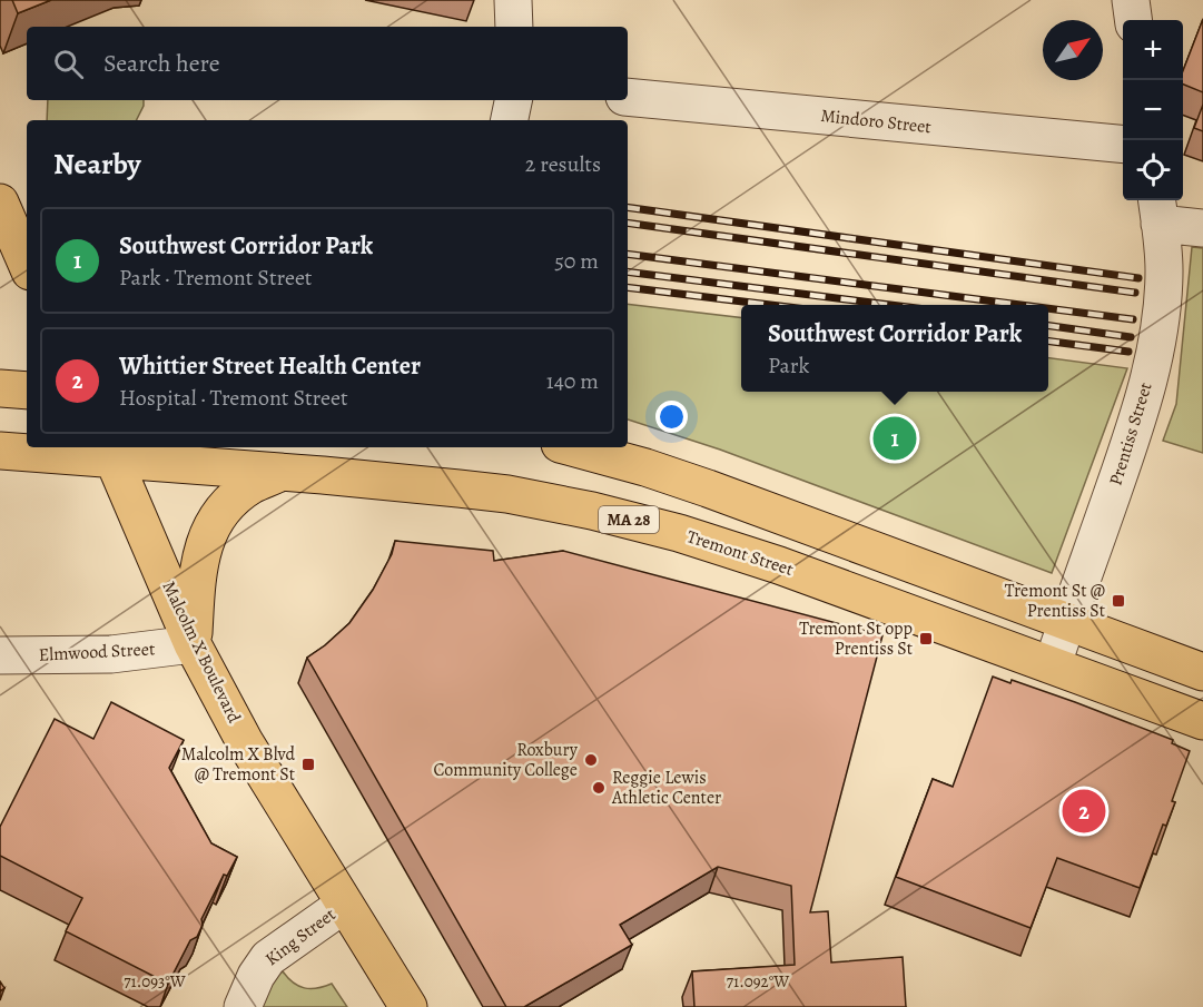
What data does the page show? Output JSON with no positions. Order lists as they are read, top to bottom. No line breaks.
{"streets":{"main road":["MA 28","Tremont Street","Malcolm X Boulevard"],"street":["Mindoro Street","Prentiss Street","Elmwood Street","King Street"]},"crossings":[["Prentiss Street","Tremont Street"],["MA 28","Tremont Street"],["MA 28","Malcolm X Boulevard"],["Tremont Street","Malcolm X Boulevard"],["Elmwood Street","Malcolm X Boulevard"],["Malcolm X Boulevard","King Street"]],"places":{"transit":["Tremont St @ Prentiss St","Tremont St opp Prentiss St","Malcolm X Blvd @ Tremont St"],"other":["Roxbury Community College","Reggie Lewis Athletic Center"]},"north":"top right","page":{"map_buttons":["+","−"],"search":"Search here","heading":["Nearby","2 results"],"list":[{"mark":"1","name":"Southwest Corridor Park","note":"Park · Tremont Street","value":"50 m"},{"mark":"2","name":"Whittier Street Health Center","note":"Hospital · Tremont Street","value":"140 m"}],"popup":["Southwest Corridor Park","Park"],"pins":["1","2"]},"coordinates":["71.093°W","71.092°W"]}
